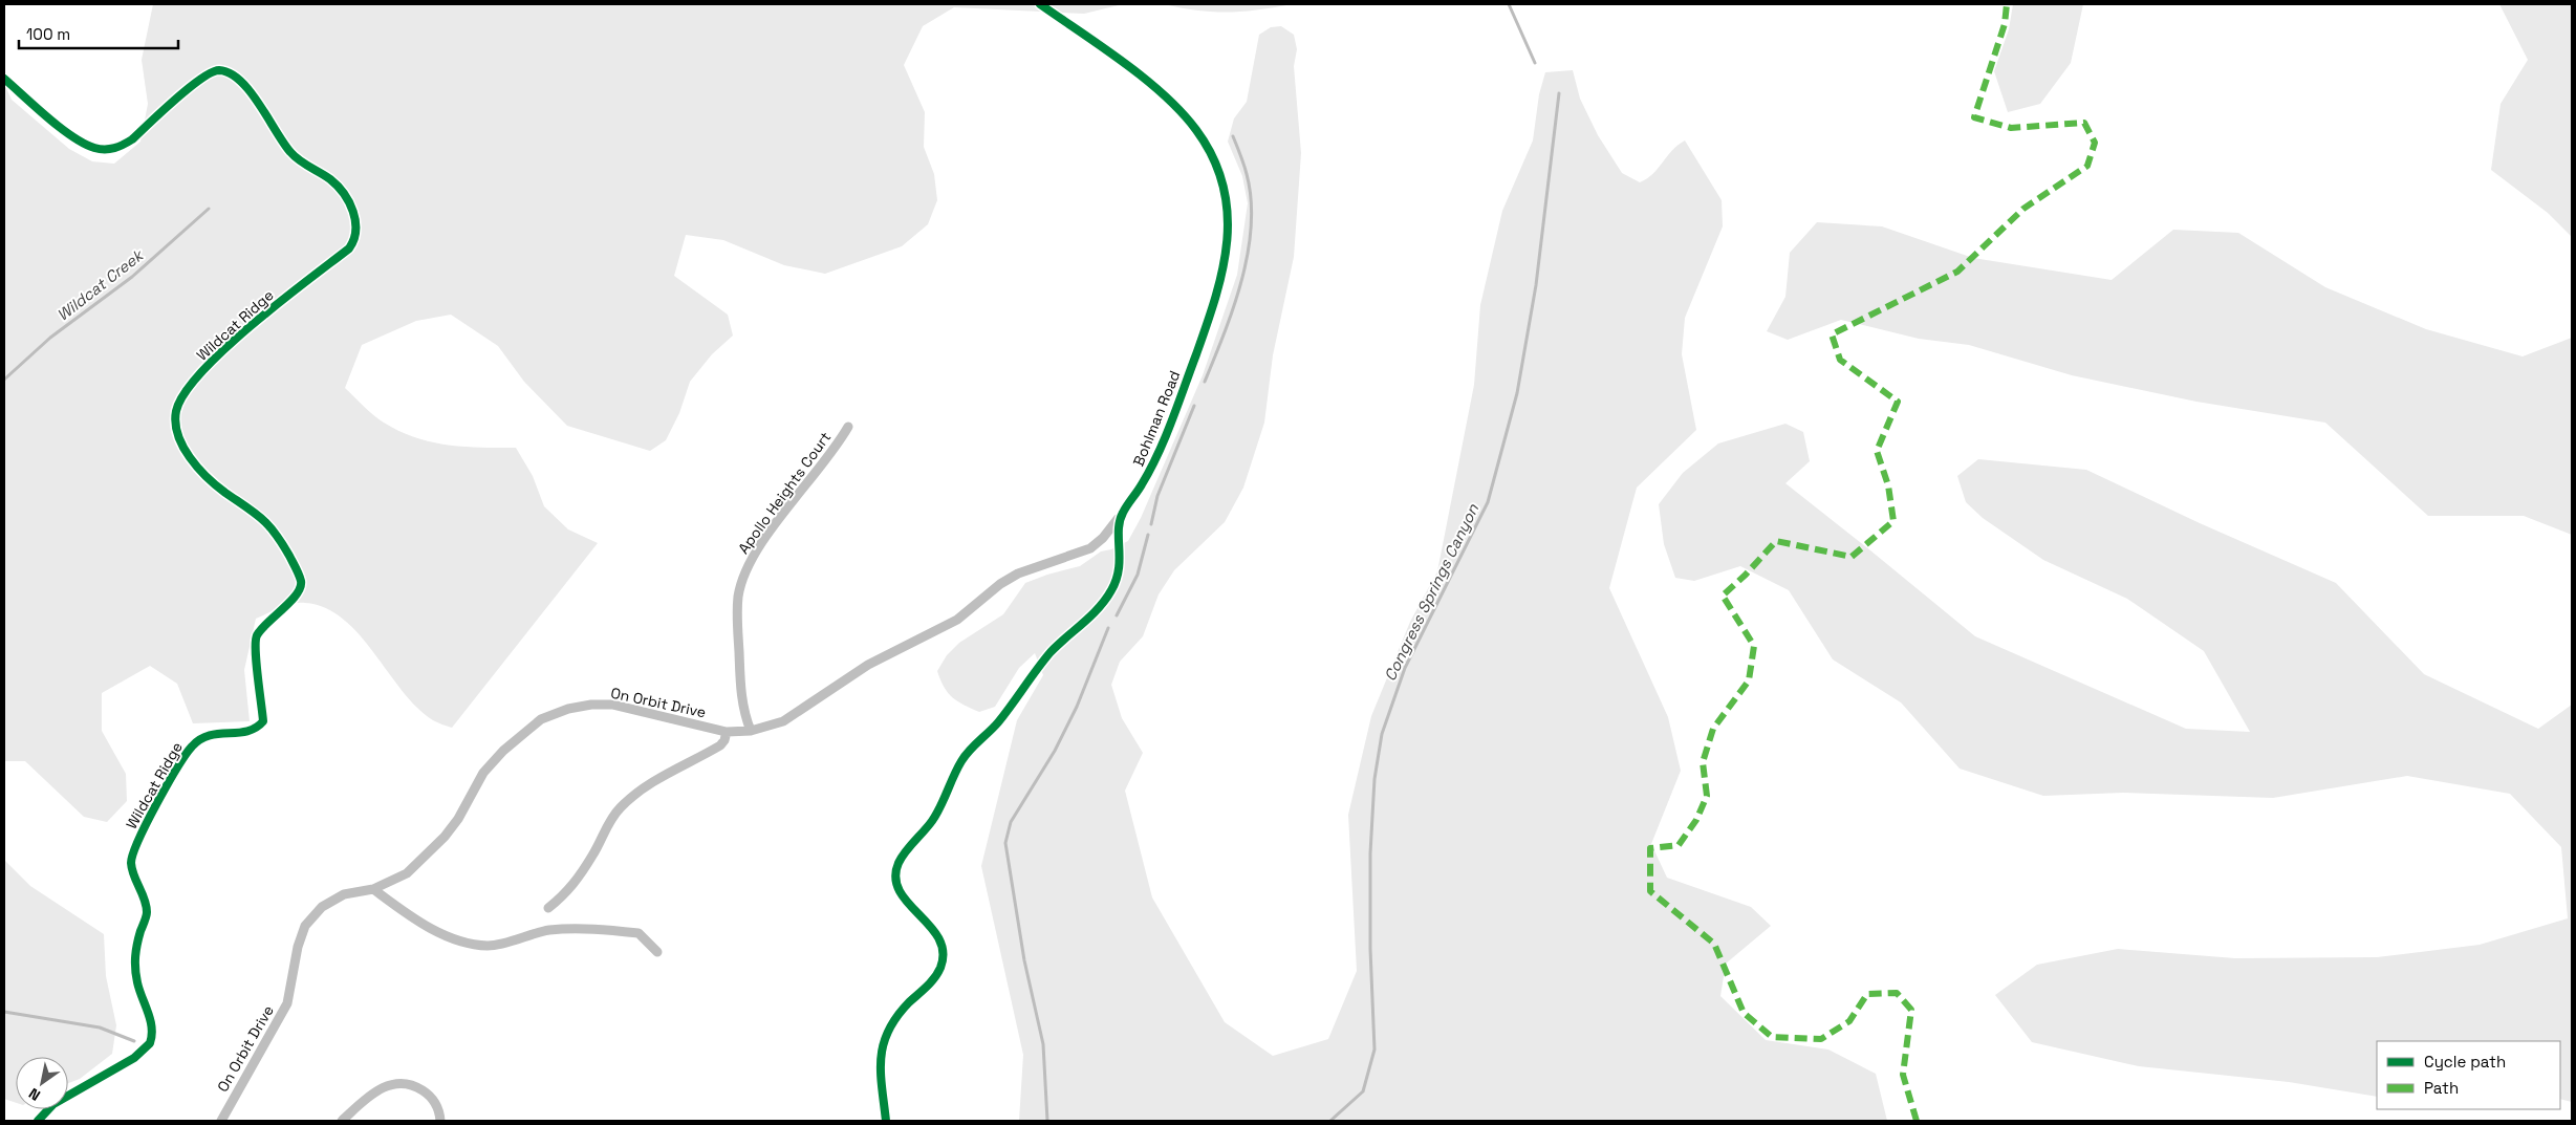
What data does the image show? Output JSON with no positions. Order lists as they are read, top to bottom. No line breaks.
{"streets":{"street":["Wildcat Ridge","Bohlman Road","Apollo Heights Court","On Orbit Drive"]},"crossings":[["Bohlman Road","On Orbit Drive"],["Apollo Heights Court","On Orbit Drive"]],"water":["Wildcat Creek","Congress Springs Canyon"],"legend":["Cycle path","Path"],"scale_bar":"100 m","north":"bottom left"}
